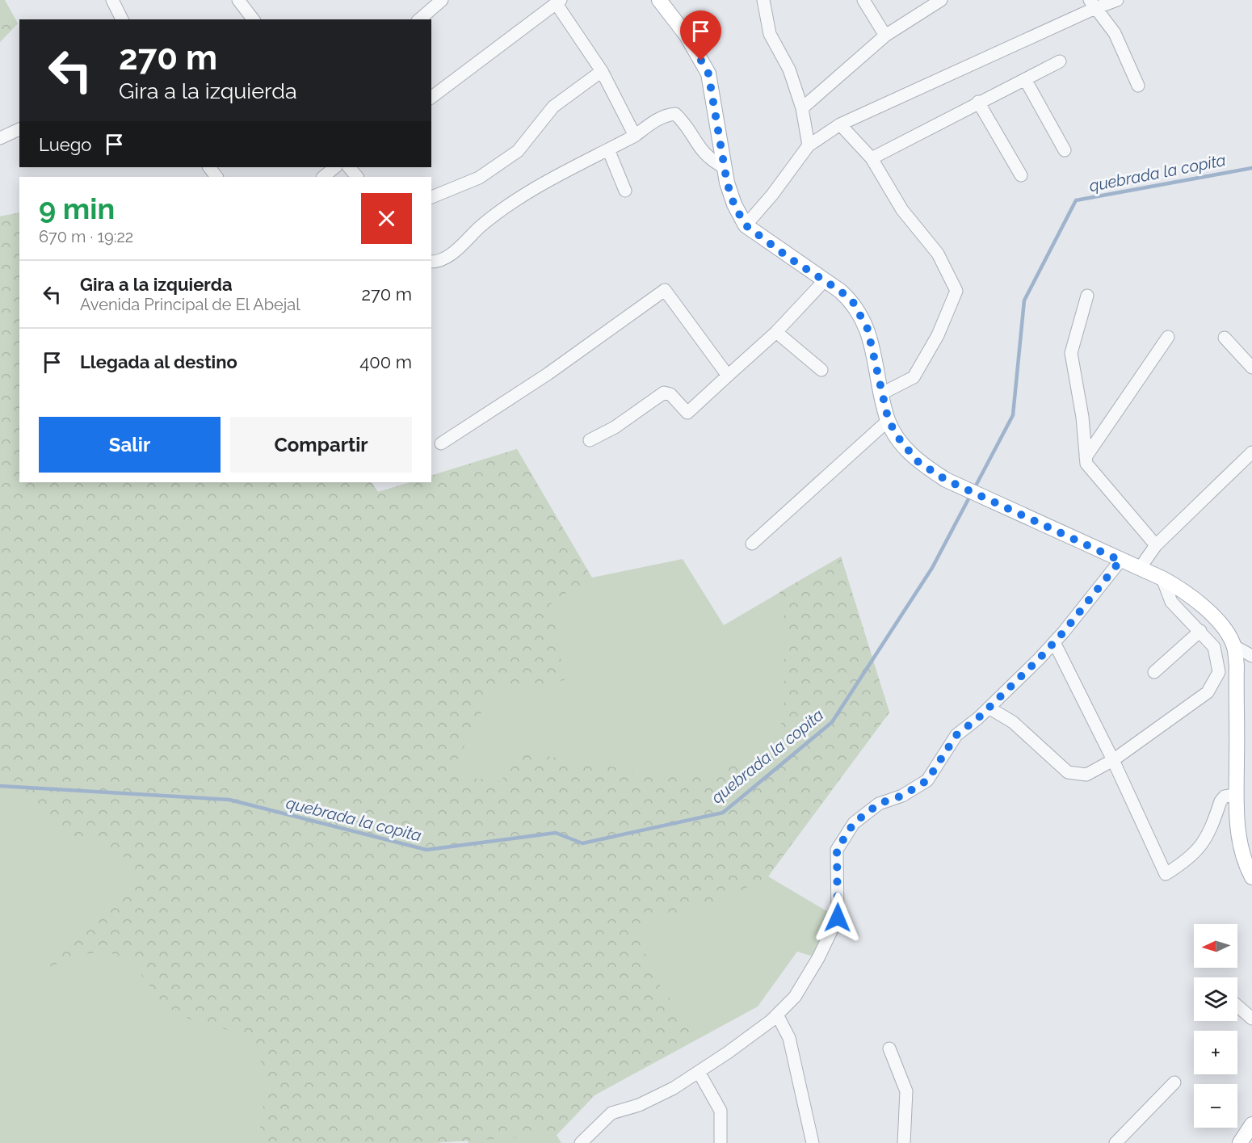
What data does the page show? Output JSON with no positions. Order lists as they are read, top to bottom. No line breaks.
{"water":["quebrada la copita"],"north":"left","page":{"turn":["270 m","Gira a la izquierda"],"then":"Luego","heading":["9 min","670 m · 19:22"],"list":[{"name":"Gira a la izquierda","note":"Avenida Principal de El Abejal","value":"270 m"},{"name":"Llegada al destino","value":"400 m"}],"buttons":["Salir","Compartir"],"map_buttons":["+","−"]}}
